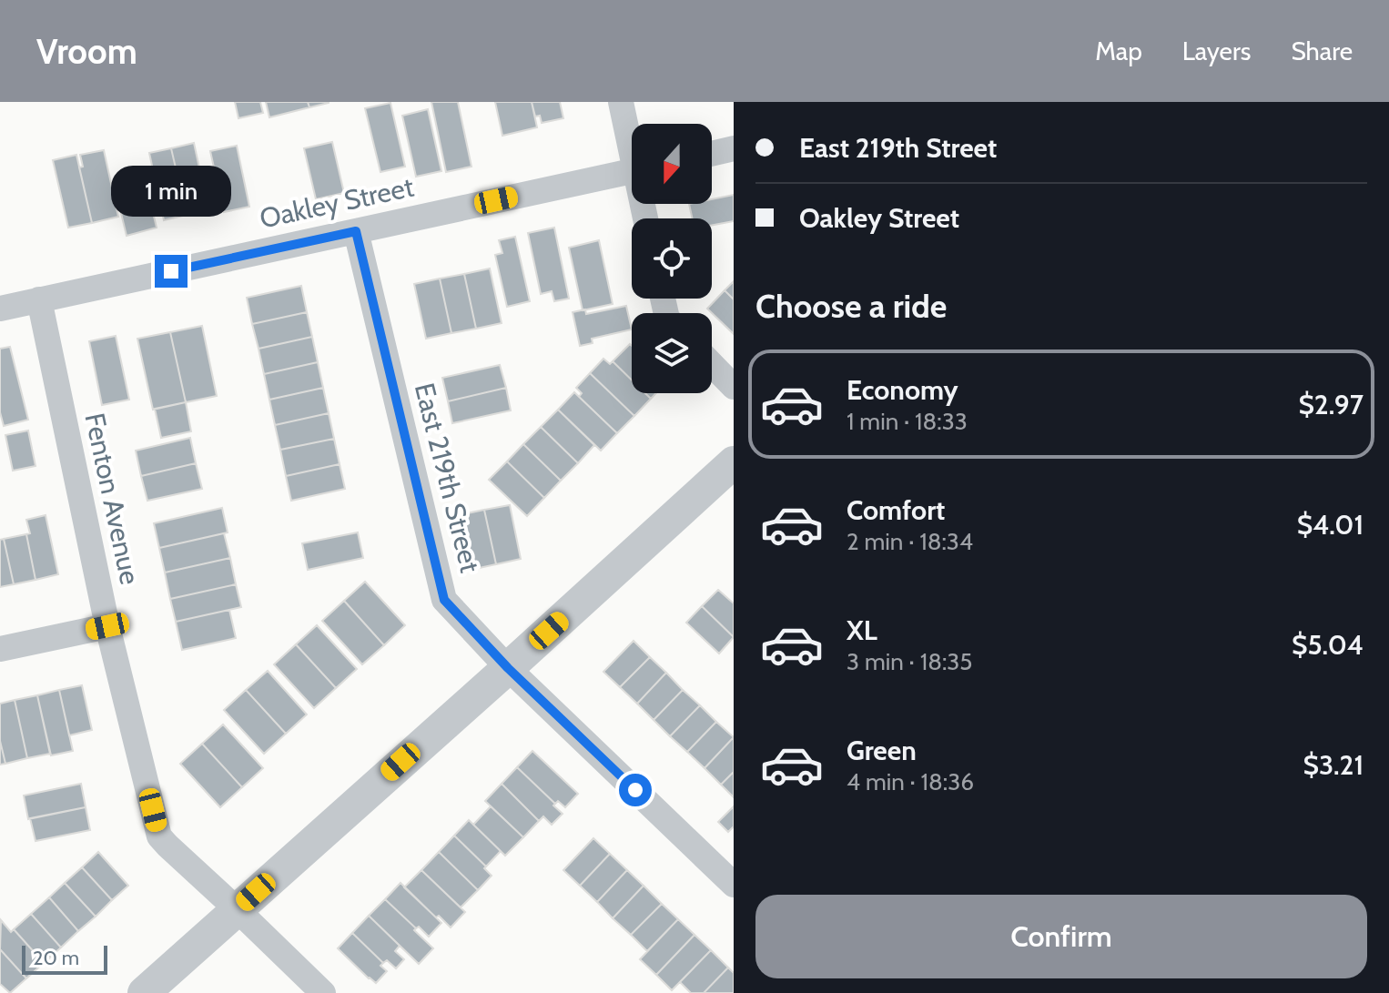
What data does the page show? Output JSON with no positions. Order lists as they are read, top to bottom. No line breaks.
{"streets":{"street":["Oakley Street","East 219th Street","Fenton Avenue"]},"crossings":[["Oakley Street","East 219th Street"],["Oakley Street","Fenton Avenue"]],"scale_bar":"20 m","north":"bottom","page":{"header":"Vroom","nav":["Map","Layers","Share"],"banner":["East 219th Street","Oakley Street"],"bubble":"1 min","heading":"Choose a ride","list":[{"name":"Economy","note":"1 min · 18:33","value":"$2.97"},{"name":"Comfort","note":"2 min · 18:34","value":"$4.01"},{"name":"XL","note":"3 min · 18:35","value":"$5.04"},{"name":"Green","note":"4 min · 18:36","value":"$3.21"}],"buttons":"Confirm","scale":"20 m"}}
